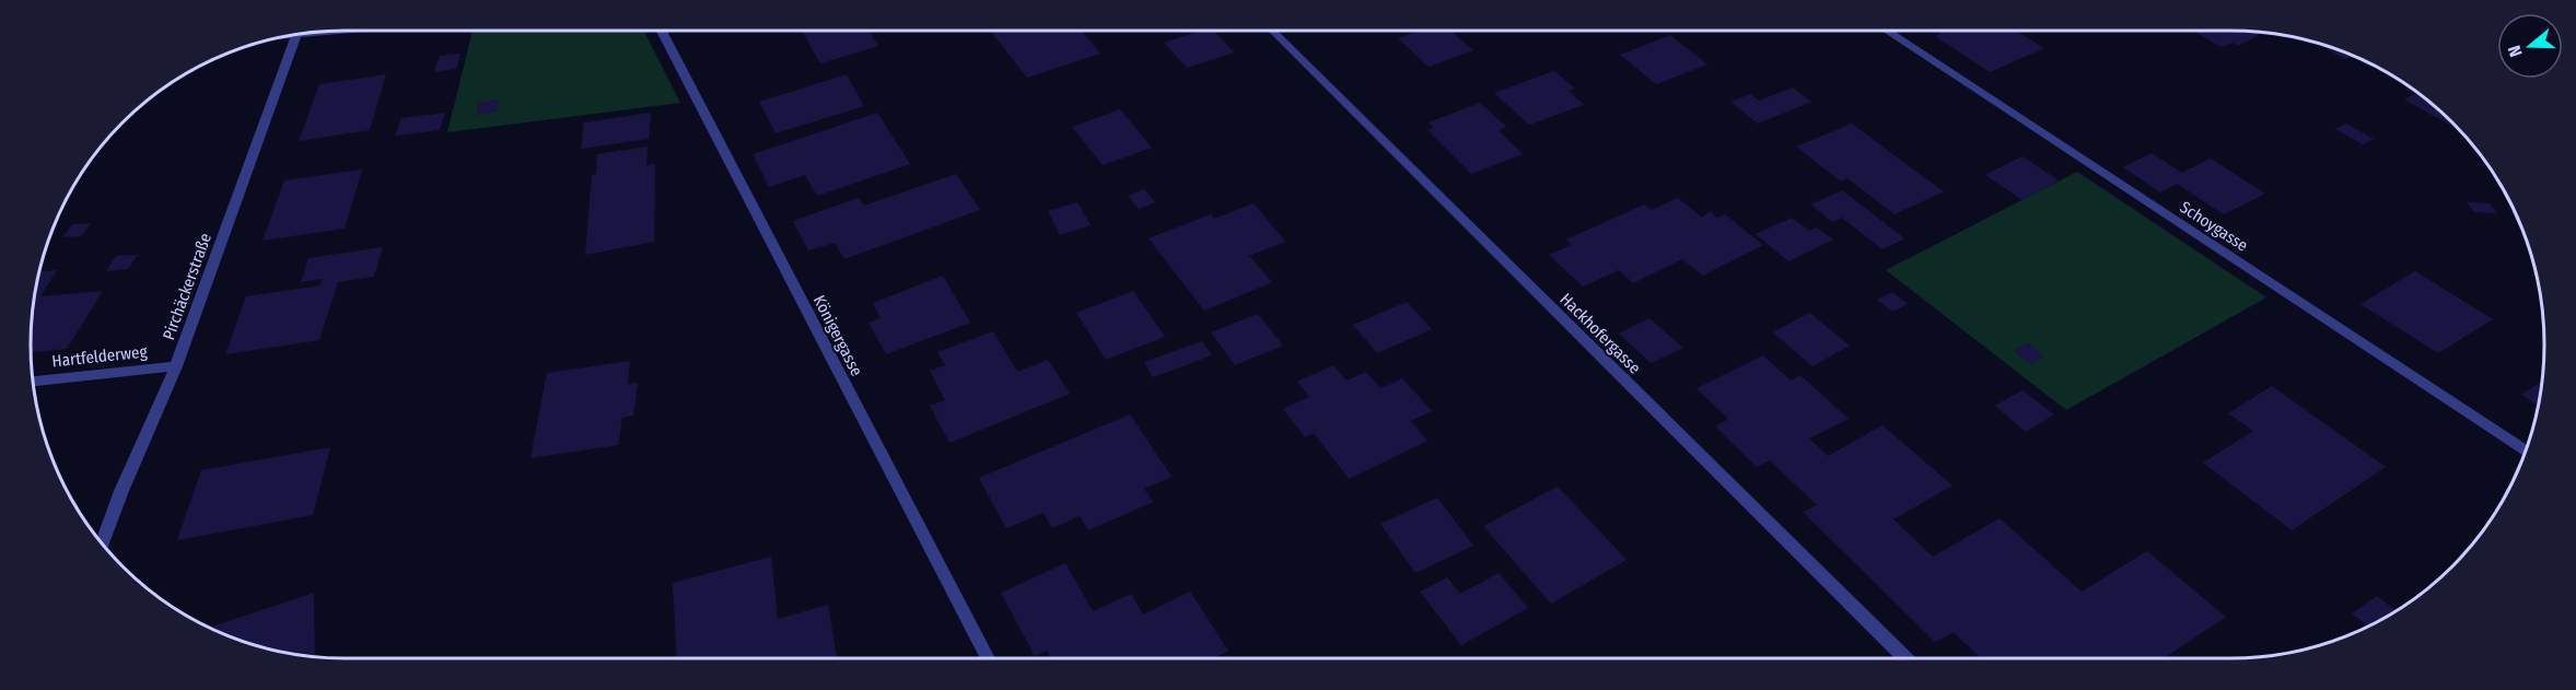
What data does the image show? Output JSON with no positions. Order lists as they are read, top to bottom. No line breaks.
{"streets":{"street":["Schoygasse","Pirchäckerstraße","Hackhofergasse","Königergasse","Hartfelderweg"]},"crossings":[["Pirchäckerstraße","Hartfelderweg"]],"north":"left"}
